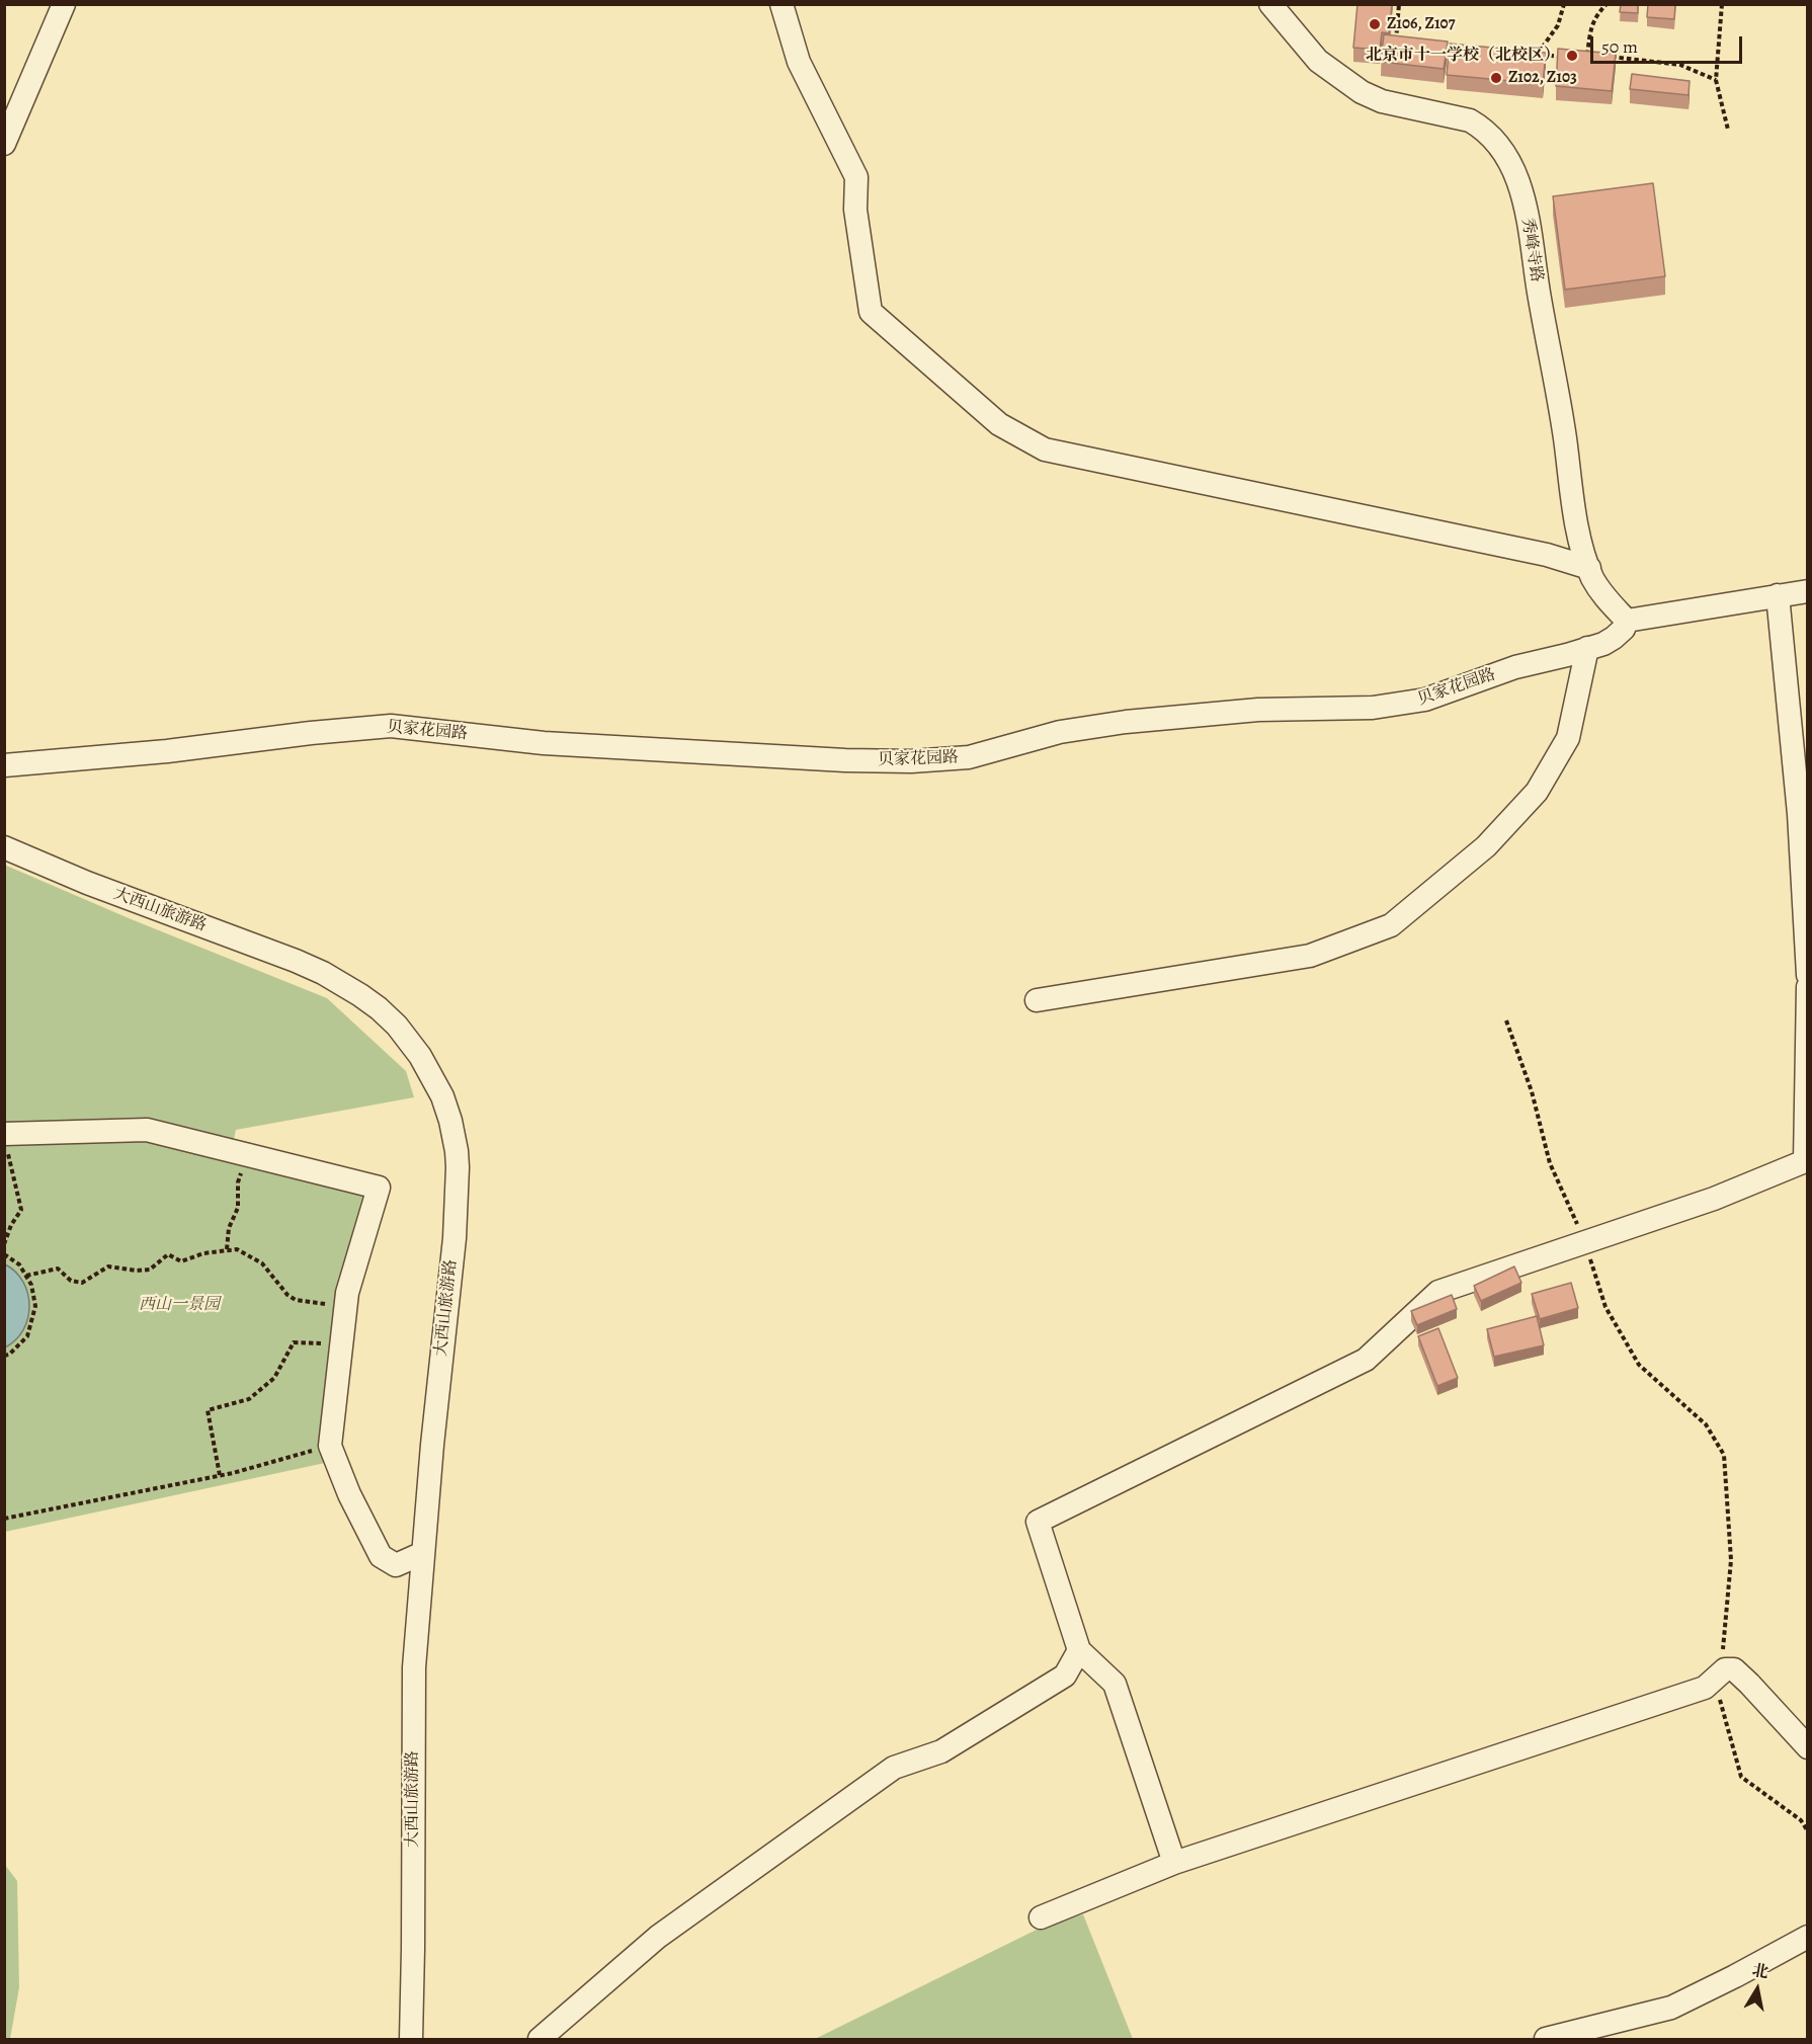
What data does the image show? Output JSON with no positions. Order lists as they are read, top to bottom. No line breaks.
{"streets":{"street":["秀峰寺路","贝家花园路","大西山旅游路"]},"crossings":[["秀峰寺路","贝家花园路"]],"parks":["西山一景园"],"places":["Z106, Z107","北京市十一学校（北校区）","Z102, Z103"],"scale_bar":"50 m","north":"top"}
